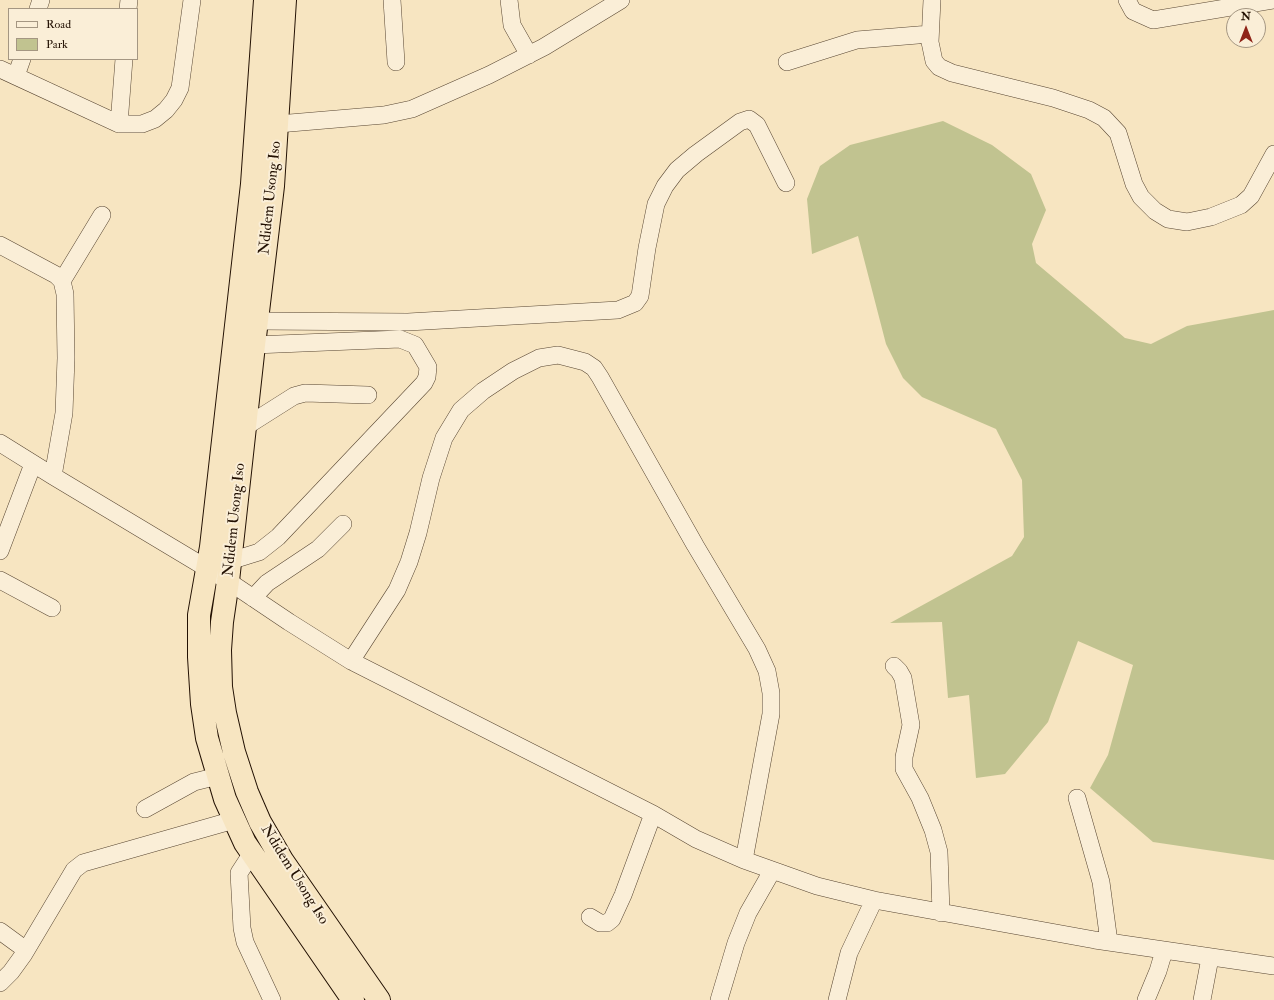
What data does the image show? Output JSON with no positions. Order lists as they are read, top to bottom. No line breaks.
{"streets":{"highway":["Ndidem Usong Iso"]},"legend":["Road","Park"],"north":"top"}
